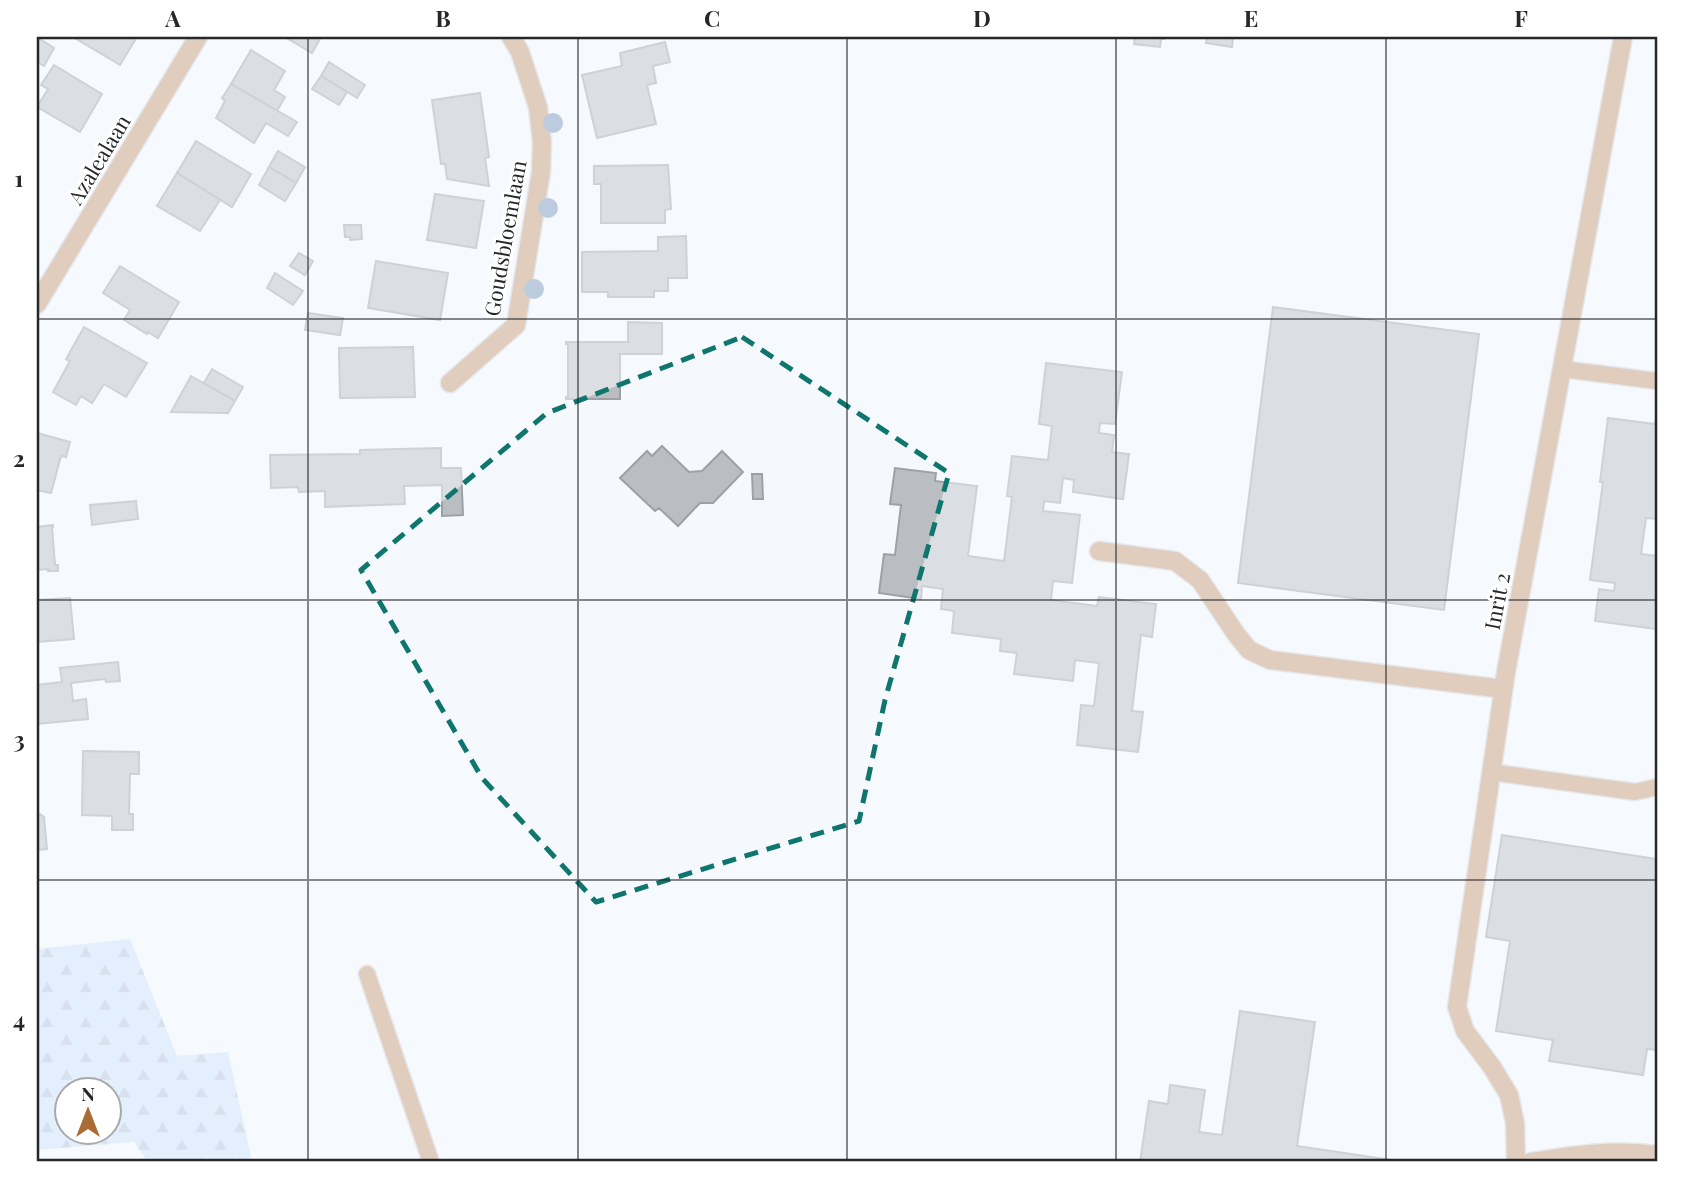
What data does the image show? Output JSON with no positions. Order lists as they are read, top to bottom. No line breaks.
{"streets":{"street":["Azalealaan","Goudsbloemlaan","Inrit 2"]},"north":"top","grid":{"columns":["A","B","C","D","E","F"],"rows":["1","2","3","4"]}}
